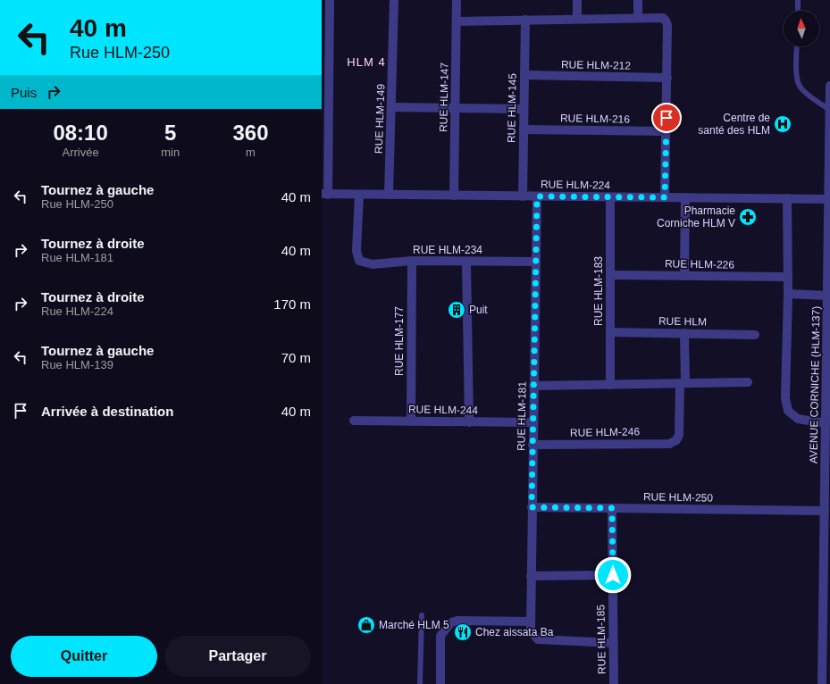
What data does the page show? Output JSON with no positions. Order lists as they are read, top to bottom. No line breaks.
{"streets":{"street":["RUE HLM-212","RUE HLM-147","RUE HLM-145","RUE HLM-149","RUE HLM-216","RUE HLM-224","RUE HLM-234","RUE HLM-226","RUE HLM-183","RUE HLM","RUE HLM-177","AVENUE CORNICHE (HLM-137)","RUE HLM-244","RUE HLM-181","RUE HLM-246","RUE HLM-250","RUE HLM-185"]},"crossings":[["RUE HLM-212","RUE HLM-145"],["RUE HLM-147","RUE HLM-224"],["RUE HLM-145","RUE HLM-216"],["RUE HLM-145","RUE HLM-224"],["RUE HLM-149","RUE HLM-224"],["RUE HLM-224","RUE HLM-234"],["RUE HLM-224","RUE HLM-183"],["RUE HLM-224","AVENUE CORNICHE (HLM-137)"],["RUE HLM-224","RUE HLM-181"],["RUE HLM-234","RUE HLM-177"],["RUE HLM-234","RUE HLM-181"],["RUE HLM-226","RUE HLM-183"],["RUE HLM-183","RUE HLM"],["RUE HLM-177","RUE HLM-244"],["AVENUE CORNICHE (HLM-137)","RUE HLM-250"],["RUE HLM-244","RUE HLM-181"],["RUE HLM-181","RUE HLM-246"],["RUE HLM-181","RUE HLM-250"],["RUE HLM-181","RUE HLM-185"],["RUE HLM-250","RUE HLM-185"]],"districts":["HLM 4"],"places":{"hospital":["Centre de santé des HLM"],"pharmacy":["Pharmacie Corniche HLM V"],"building":["Puit"],"shop":["Marché HLM 5"],"restaurant":["Chez aissata Ba"]},"north":"top","page":{"turn":["40 m","Rue HLM-250"],"then":"Puis","eta":["08:10","Arrivée","5","min","360","m"],"list":[{"name":"Tournez à gauche","note":"Rue HLM-250","value":"40 m"},{"name":"Tournez à droite","note":"Rue HLM-181","value":"40 m"},{"name":"Tournez à droite","note":"Rue HLM-224","value":"170 m"},{"name":"Tournez à gauche","note":"Rue HLM-139","value":"70 m"},{"name":"Arrivée à destination","value":"40 m"}],"buttons":["Quitter","Partager"]}}
